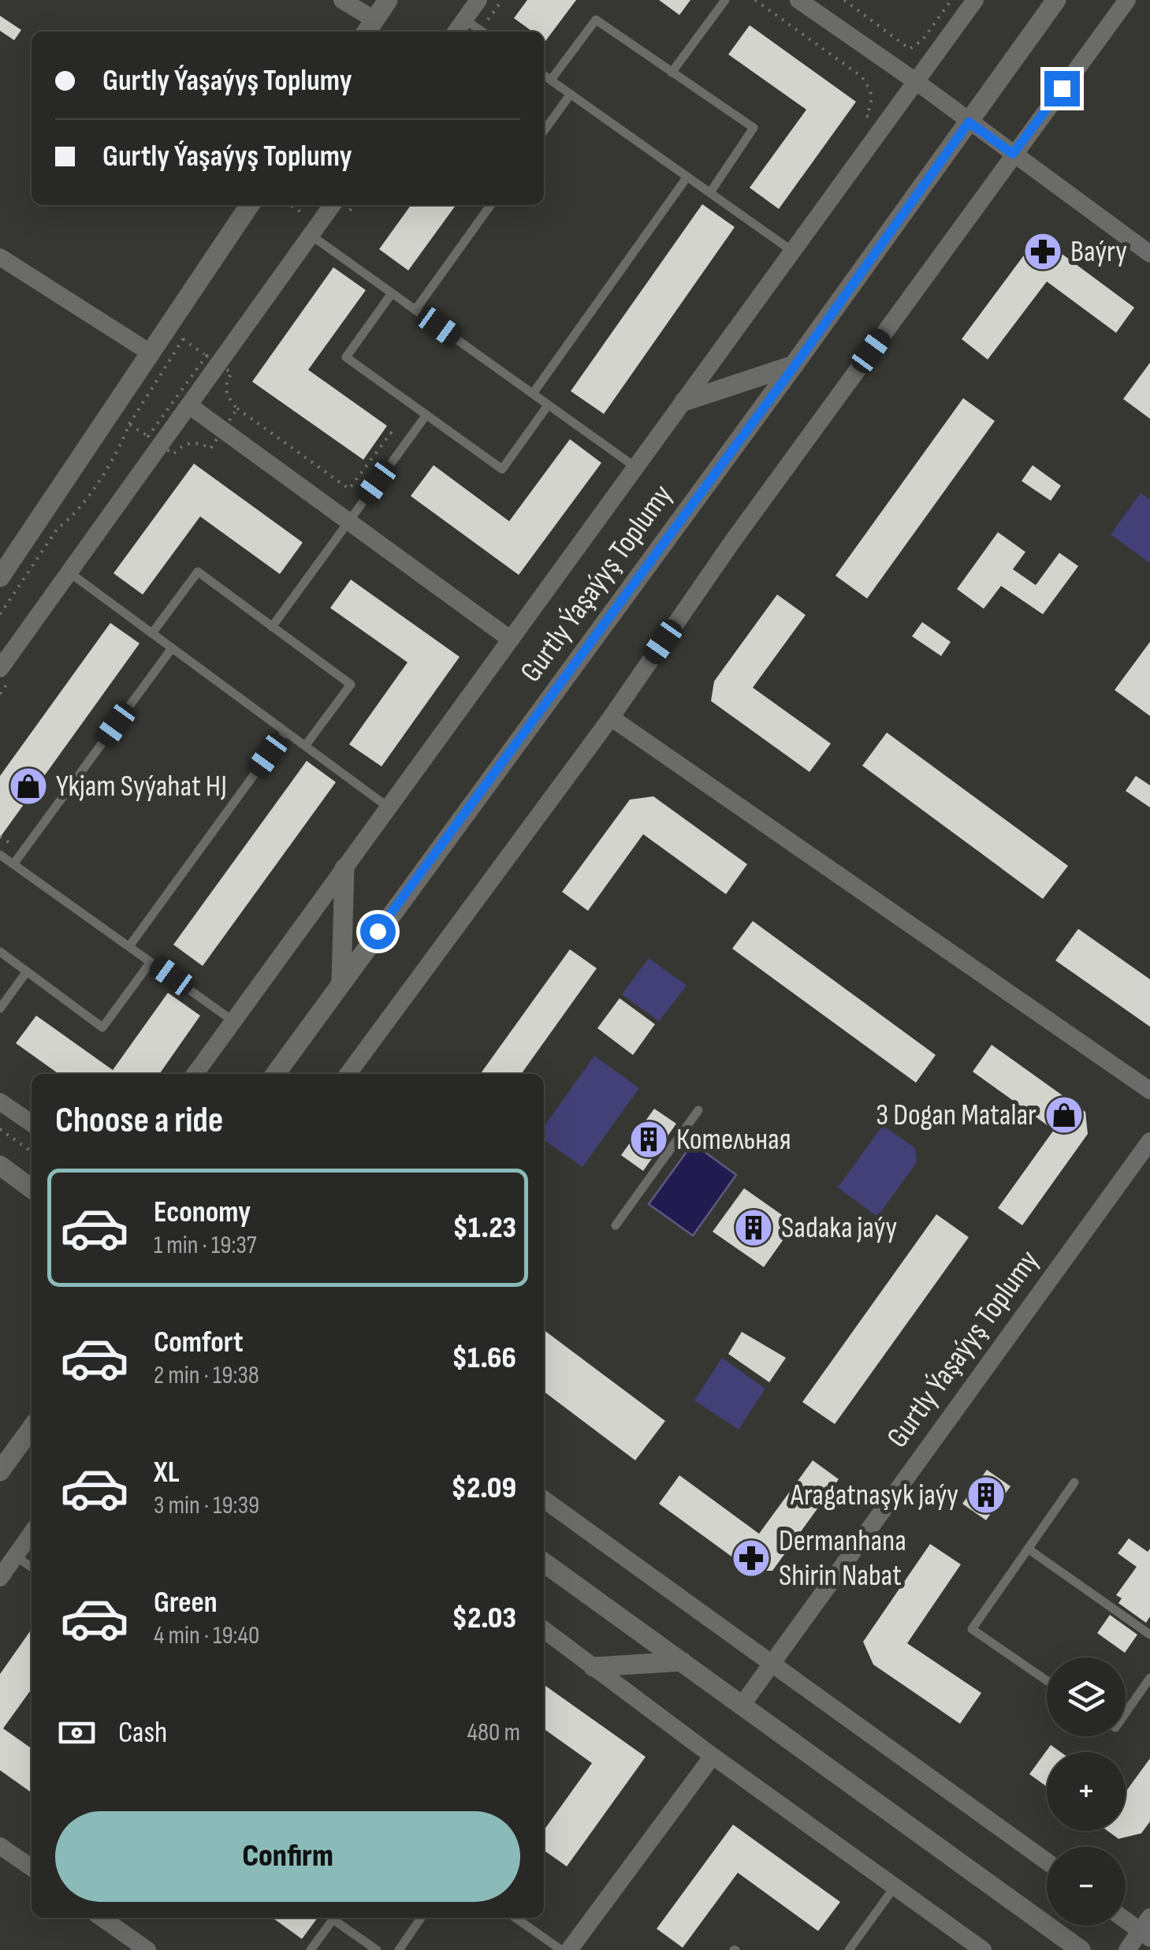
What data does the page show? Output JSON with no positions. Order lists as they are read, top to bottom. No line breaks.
{"streets":{"street":["Gurtly Ýaşaýyş Toplumy"]},"places":{"pharmacy":["Baýry","Dermanhana Shirin Nabat"],"shop":["Ykjam Syýahat HJ","3 Dogan Matalar"],"building":["Котельная","Sadaka jaýy","Aragatnaşyk jaýy"]},"page":{"banner":["Gurtly Ýaşaýyş Toplumy","Gurtly Ýaşaýyş Toplumy"],"heading":"Choose a ride","list":[{"name":"Economy","note":"1 min · 19:37","value":"$1.23"},{"name":"Comfort","note":"2 min · 19:38","value":"$1.66"},{"name":"XL","note":"3 min · 19:39","value":"$2.09"},{"name":"Green","note":"4 min · 19:40","value":"$2.03"}],"map_buttons":["+","−"],"pay":["Cash","480 m"],"buttons":"Confirm"}}
